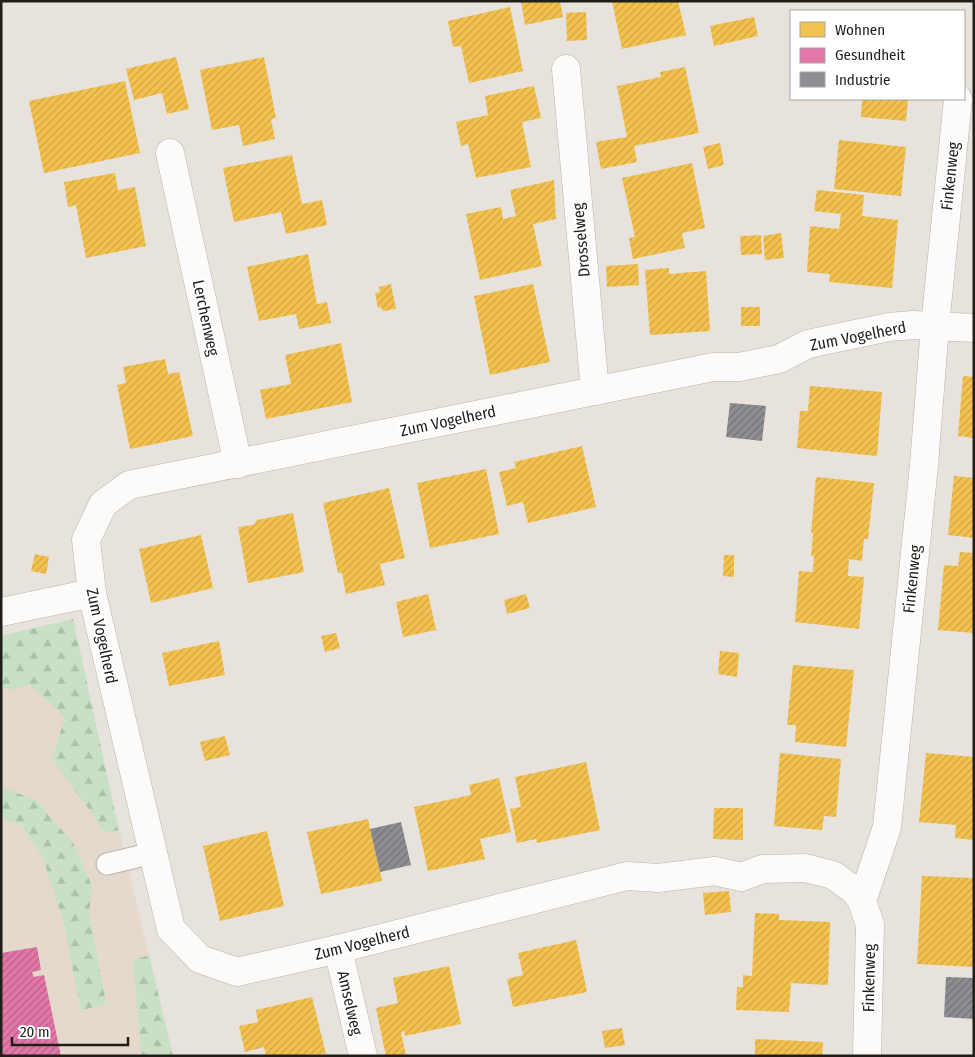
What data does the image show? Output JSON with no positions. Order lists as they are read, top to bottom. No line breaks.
{"streets":{"street":["Finkenweg","Drosselweg","Lerchenweg","Zum Vogelherd","Amselweg"]},"crossings":[["Finkenweg","Zum Vogelherd"],["Drosselweg","Zum Vogelherd"],["Lerchenweg","Zum Vogelherd"],["Zum Vogelherd","Amselweg"]],"legend":["Wohnen","Gesundheit","Industrie"],"scale_bar":"20 m"}
